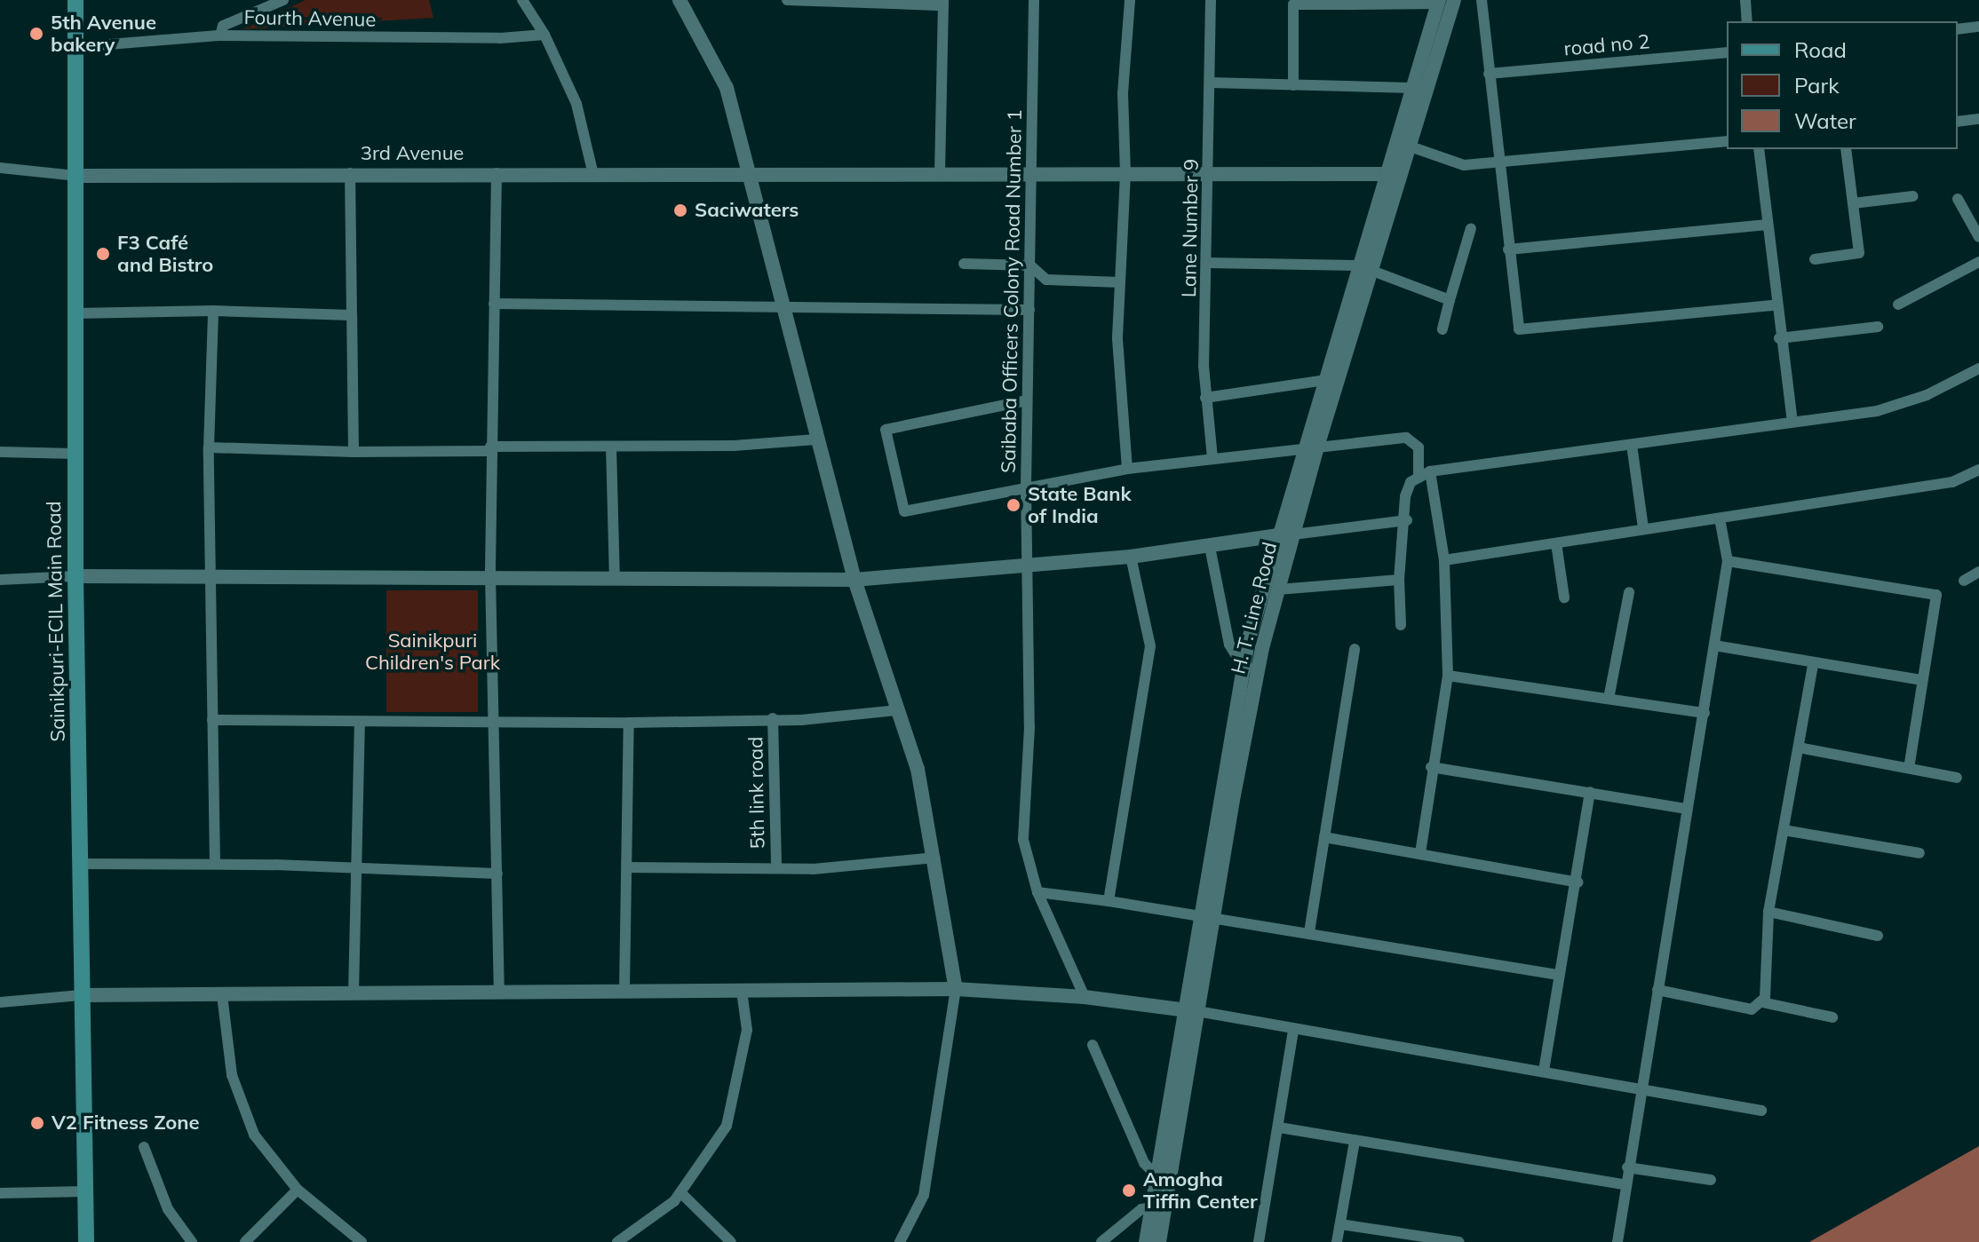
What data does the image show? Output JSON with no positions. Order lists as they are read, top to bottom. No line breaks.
{"streets":{"main road":["Sainikpuri-ECIL Main Road"],"street":["Fourth Avenue","road no 2","3rd Avenue","Lane Number 9","Saibaba Officers Colony Road Number 1","H. T. Line Road","5th link road"]},"crossings":[["Fourth Avenue","Sainikpuri-ECIL Main Road"],["3rd Avenue","Lane Number 9"],["3rd Avenue","Saibaba Officers Colony Road Number 1"],["3rd Avenue","H. T. Line Road"],["3rd Avenue","Sainikpuri-ECIL Main Road"]],"parks":["Sainikpuri Children's Park"],"places":["5th Avenue bakery","Saciwaters","F3 Café and Bistro","State Bank of India","V2 Fitness Zone","Amogha Tiffin Center"],"legend":["Road","Park","Water"]}
